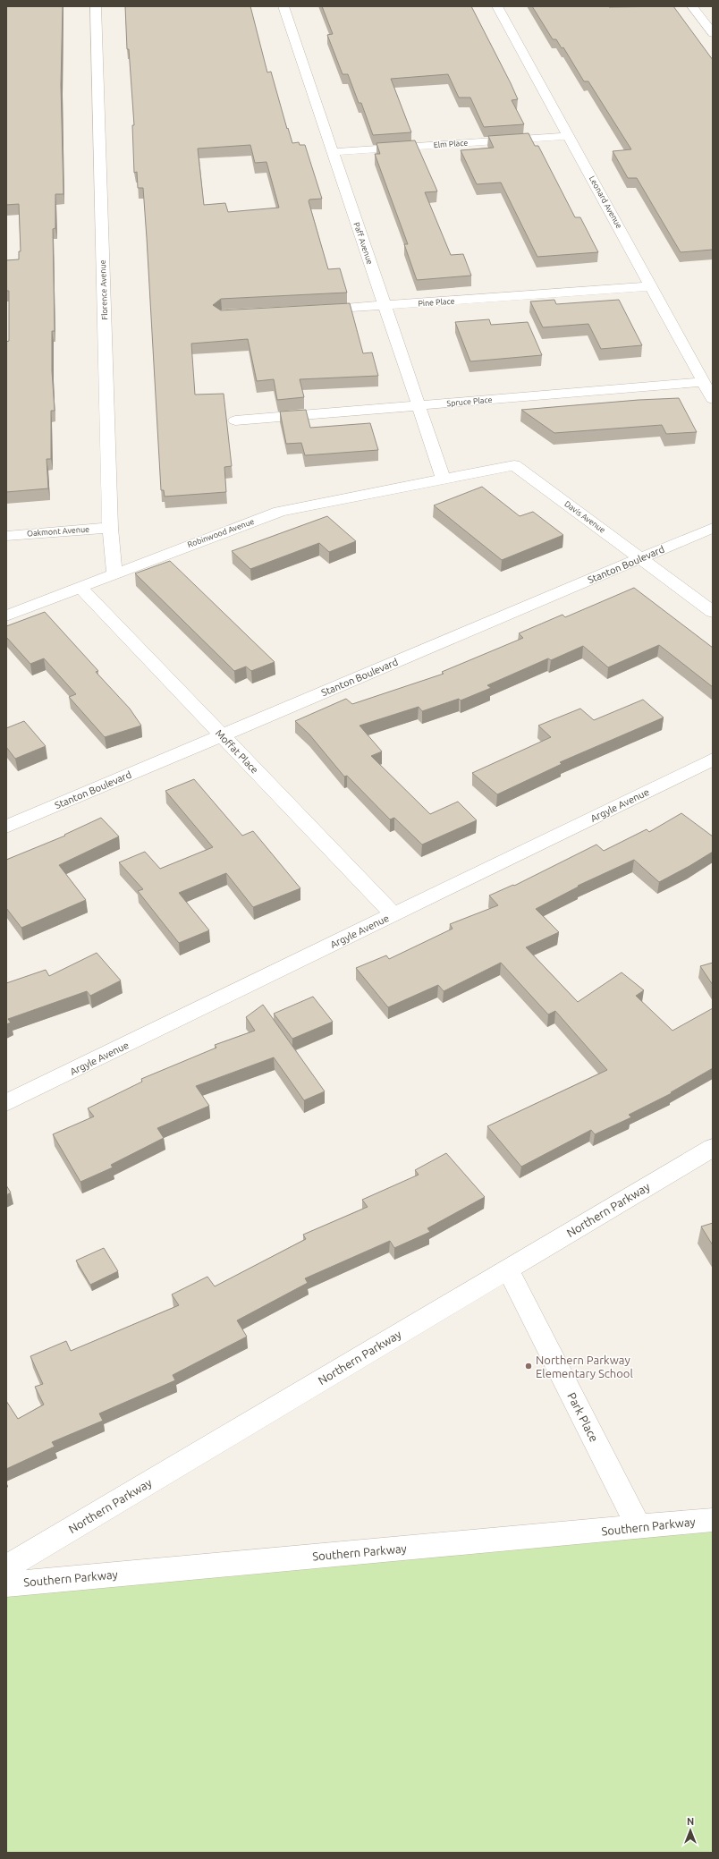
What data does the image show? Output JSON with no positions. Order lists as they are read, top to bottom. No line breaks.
{"streets":{"street":["Elm Place","Leonard Avenue","Paff Avenue","Florence Avenue","Pine Place","Spruce Place","Davis Avenue","Oakmont Avenue","Robinwood Avenue","Stanton Boulevard","Moffat Place","Argyle Avenue","Northern Parkway","Park Place","Southern Parkway"]},"crossings":[["Elm Place","Leonard Avenue"],["Elm Place","Paff Avenue"],["Leonard Avenue","Pine Place"],["Leonard Avenue","Spruce Place"],["Paff Avenue","Pine Place"],["Paff Avenue","Spruce Place"],["Paff Avenue","Davis Avenue"],["Paff Avenue","Robinwood Avenue"],["Florence Avenue","Oakmont Avenue"],["Florence Avenue","Robinwood Avenue"],["Davis Avenue","Robinwood Avenue"],["Davis Avenue","Stanton Boulevard"],["Robinwood Avenue","Moffat Place"],["Stanton Boulevard","Moffat Place"],["Moffat Place","Argyle Avenue"],["Northern Parkway","Park Place"],["Park Place","Southern Parkway"]],"places":["Northern Parkway Elementary School"],"north":"top"}
